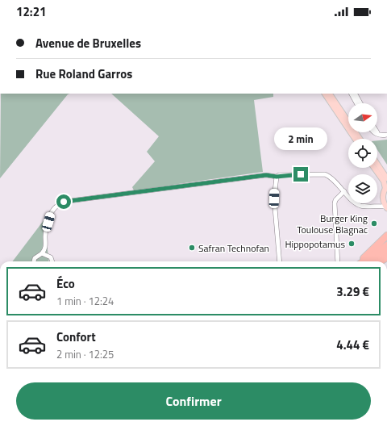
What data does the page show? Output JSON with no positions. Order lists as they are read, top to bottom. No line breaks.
{"places":["Burger King Toulouse Blagnac","Hippopotamus","Safran Technofan"],"north":"right","page":{"status":"12:21","banner":["Avenue de Bruxelles","Rue Roland Garros"],"bubble":"2 min","list":[{"name":"Éco","note":"1 min · 12:24","value":"3.29 €"},{"name":"Confort","note":"2 min · 12:25","value":"4.44 €"}],"buttons":"Confirmer"}}
